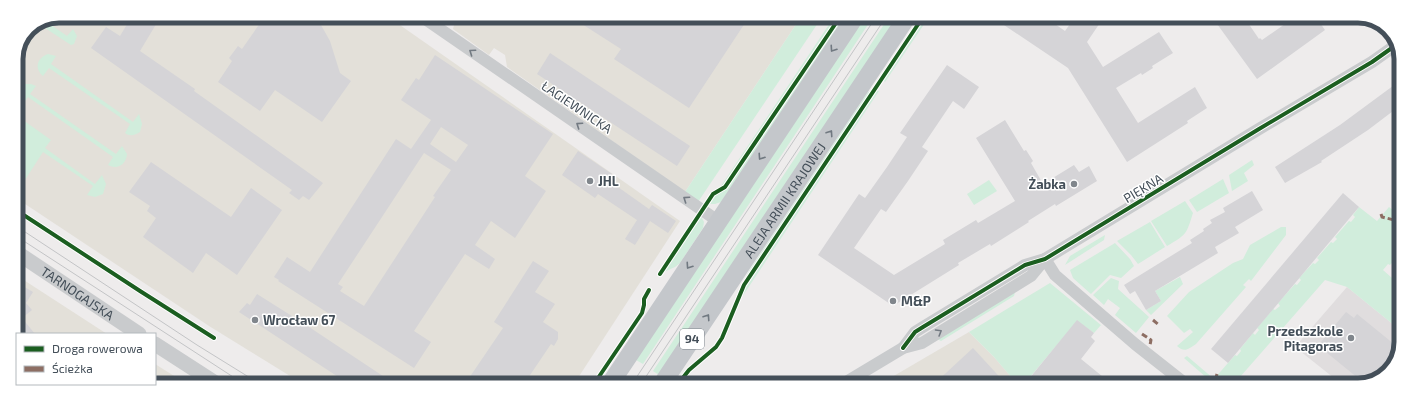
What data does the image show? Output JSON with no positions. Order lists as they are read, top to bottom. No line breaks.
{"streets":{"main road":["ALEJA ARMII KRAJOWEJ","94"],"street":["ŁAGIEWNICKA","PIĘKNA","TARNOGAJSKA"]},"one_way":["ŁAGIEWNICKA"],"places":["JHL","Żabka","M&P","Wrocław 67","Przedszkole Pitagoras"],"legend":["Droga rowerowa","Ścieżka"]}
